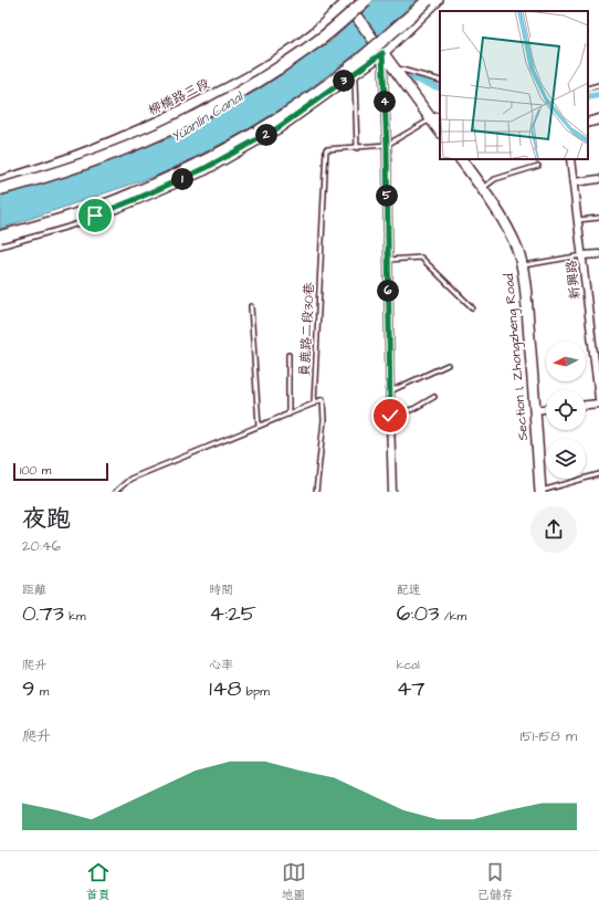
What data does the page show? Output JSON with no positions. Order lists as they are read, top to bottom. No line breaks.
{"streets":{"main road":["柳橋路三段","Section 1, Zhongzheng Road"],"street":["新興路"],"lane":["員鹿路二段30巷"]},"water":["Yuanlin Canal"],"scale_bar":"100 m","north":"left","page":{"pins":["3","4","2","1","5","6"],"scale":"100 m","heading":["夜跑","20:46"],"stats":[["距離","0.73 km"],["時間","4:25"],["配速","6:03 /km"],["爬升","9 m"],["心率","148 bpm"],["kcal","47"]],"chart":["爬升","151–158 m"],"tabs":["首頁","地圖","已儲存"]}}
